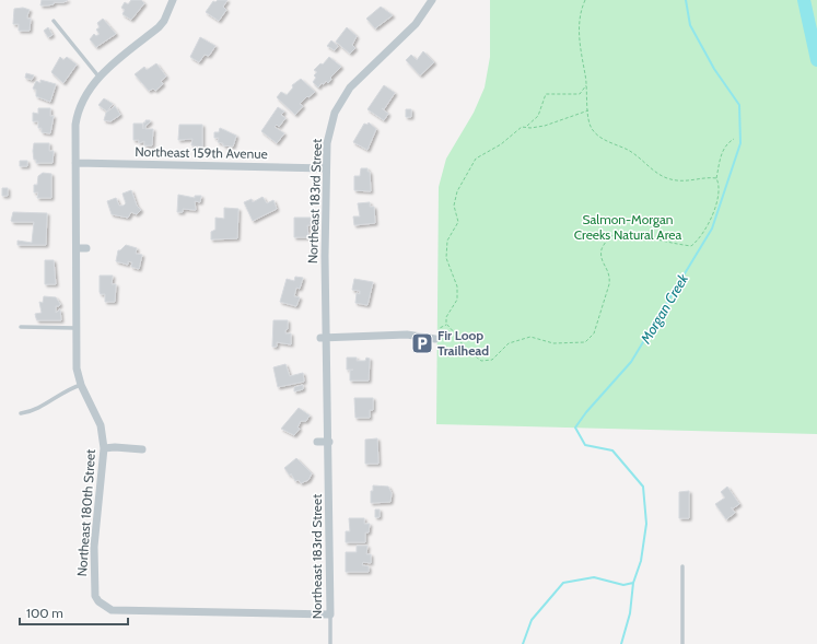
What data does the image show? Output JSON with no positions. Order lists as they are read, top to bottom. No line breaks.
{"streets":{"street":["Northeast 159th Avenue","Northeast 183rd Street","Northeast 180th Street"]},"crossings":[["Northeast 159th Avenue","Northeast 183rd Street"],["Northeast 159th Avenue","Northeast 180th Street"],["Northeast 183rd Street","Northeast 180th Street"]],"water":["Morgan Creek"],"parks":["Salmon-Morgan Creeks Natural Area"],"places":{"parking":["Fir Loop Trailhead"]},"scale_bar":"100 m"}
